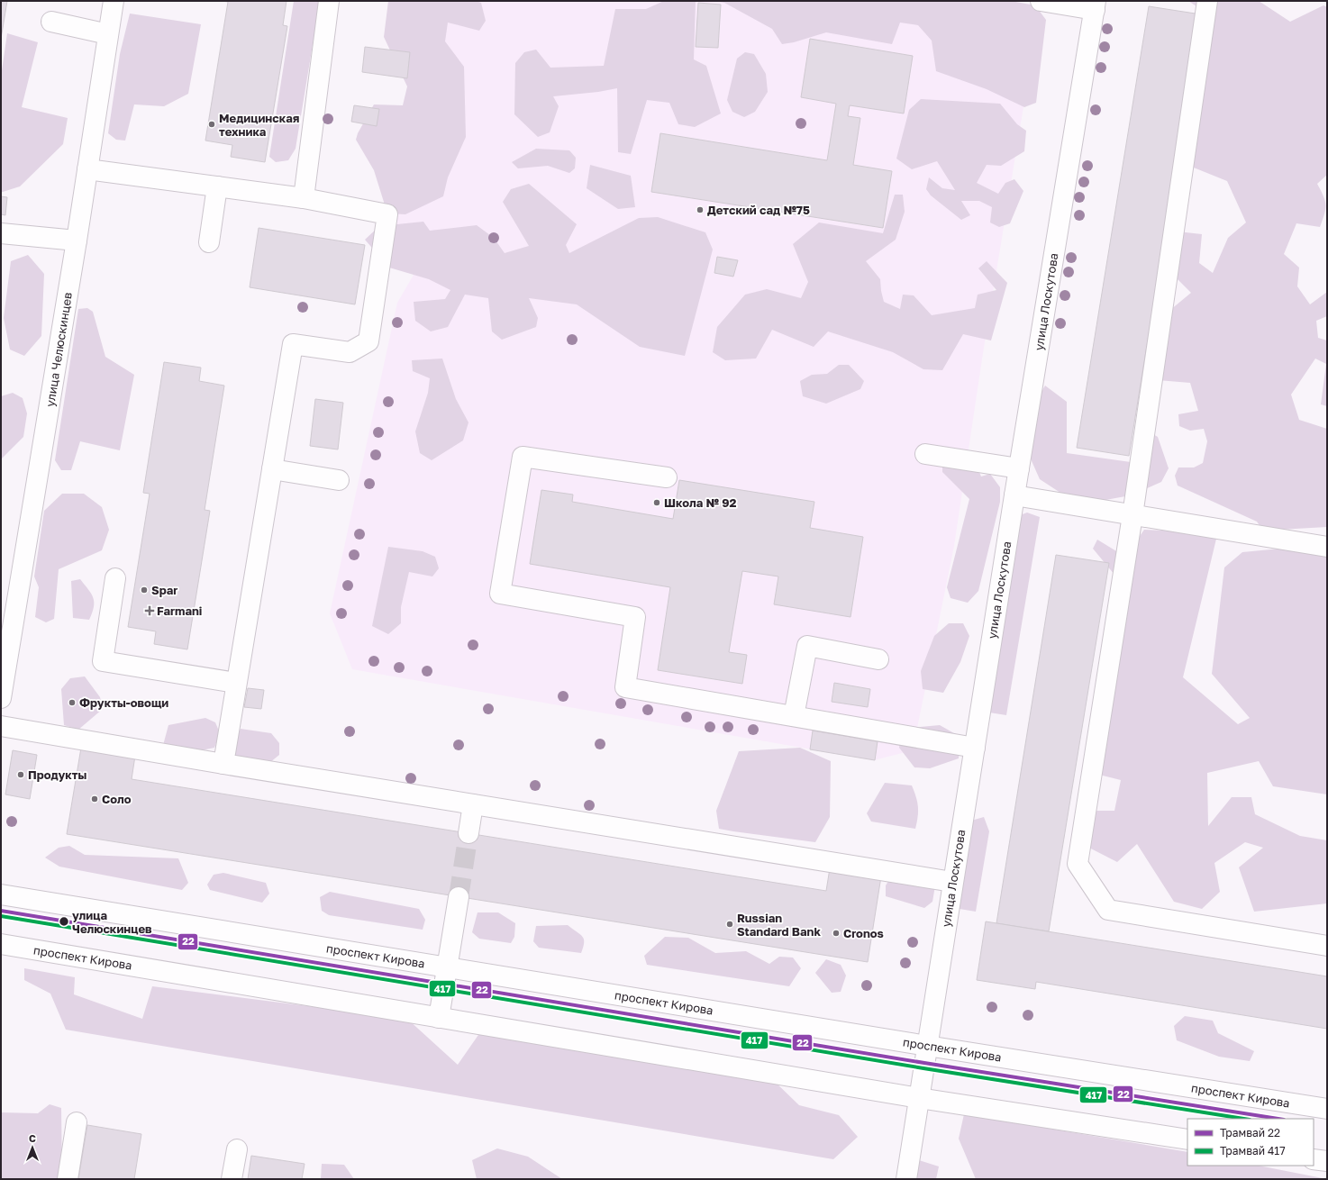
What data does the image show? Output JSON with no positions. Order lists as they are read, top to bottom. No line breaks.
{"streets":{"street":["улица Лоскутова","улица Челюскинцев","проспект Кирова"]},"crossings":[["улица Лоскутова","проспект Кирова"]],"places":{"other":["Медицинская техника","Детский сад №75","Школа № 92","Spar","Фрукты-овощи","Продукты","Соло","улица Челюскинцев","Russian Standard Bank","Cronos"],"health":["Farmani"]},"lines":["tram line 22","tram line 417"],"legend":["Трамвай 22","Трамвай 417"],"north":"top"}
